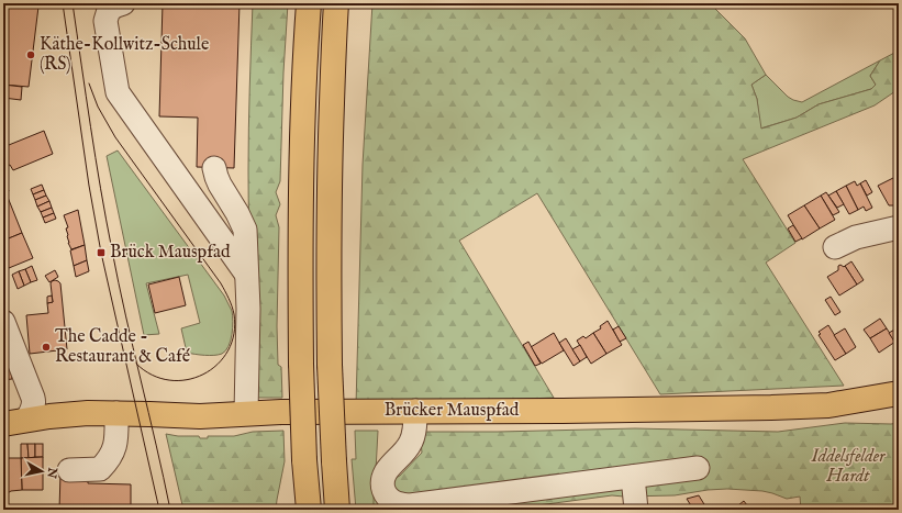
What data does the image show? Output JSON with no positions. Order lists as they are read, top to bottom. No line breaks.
{"streets":{"main road":["Brücker Mauspfad"]},"parks":["Iddelsfelder Hardt"],"places":{"other":["Käthe-Kollwitz-Schule (RS)","The Cadde - Restaurant & Café"],"transit":["Brück Mauspfad"]},"north":"right"}
